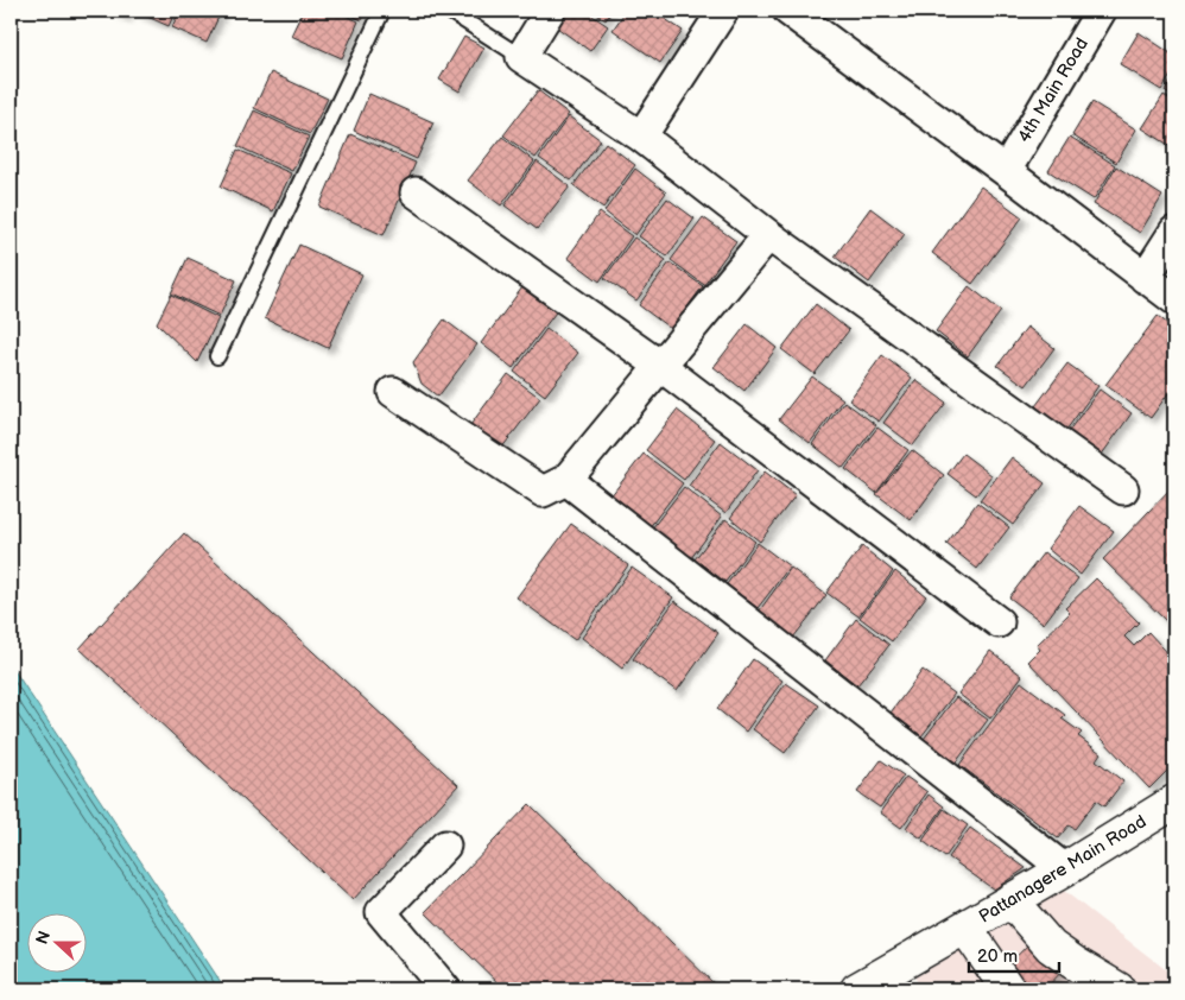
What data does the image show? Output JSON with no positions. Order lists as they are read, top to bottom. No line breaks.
{"streets":{"street":["4th Main Road","Pattanagere Main Road"]},"scale_bar":"20 m","north":"left"}
